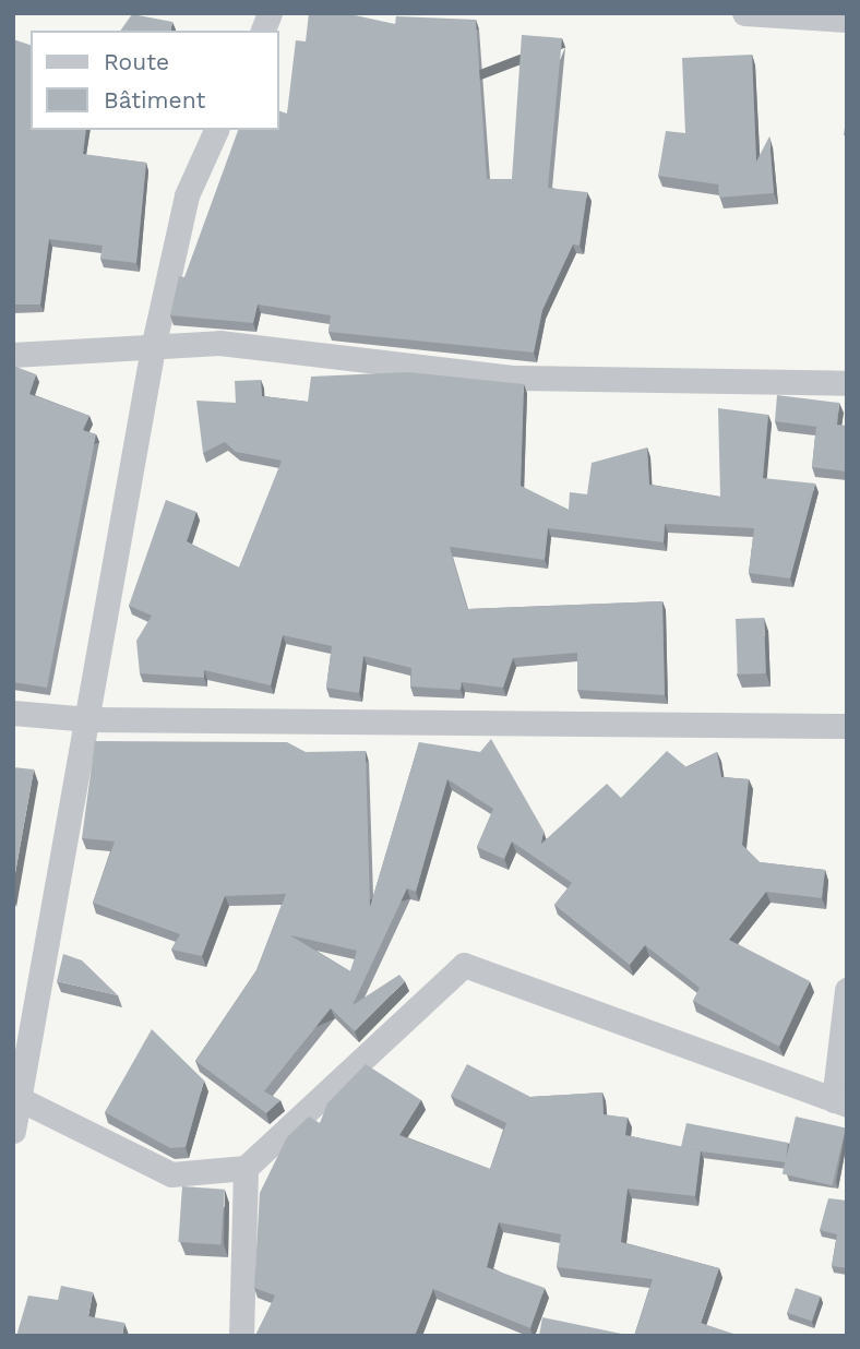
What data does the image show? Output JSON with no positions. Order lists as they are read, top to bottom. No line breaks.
{"legend":["Route","Bâtiment"]}
